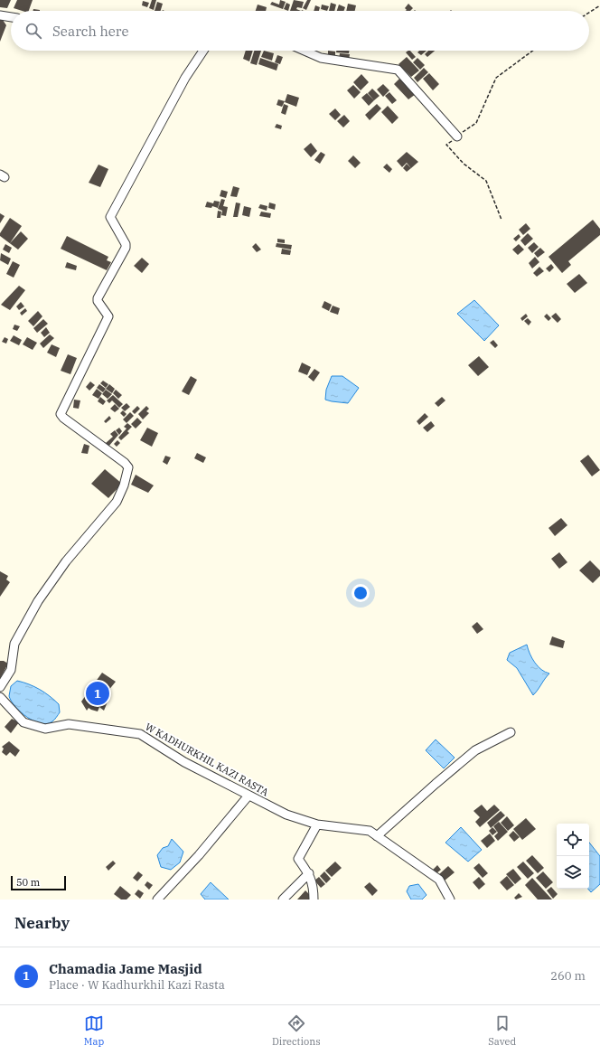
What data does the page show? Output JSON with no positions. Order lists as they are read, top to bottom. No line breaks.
{"streets":{"street":["W KADHURKHIL KAZI RASTA"]},"scale_bar":"50 m","page":{"search":"Search here","pins":"1","scale":"50 m","heading":"Nearby","list":[{"mark":"1","name":"Chamadia Jame Masjid","note":"Place · W Kadhurkhil Kazi Rasta","value":"260 m"}],"nav":["Map","Directions","Saved"]}}
